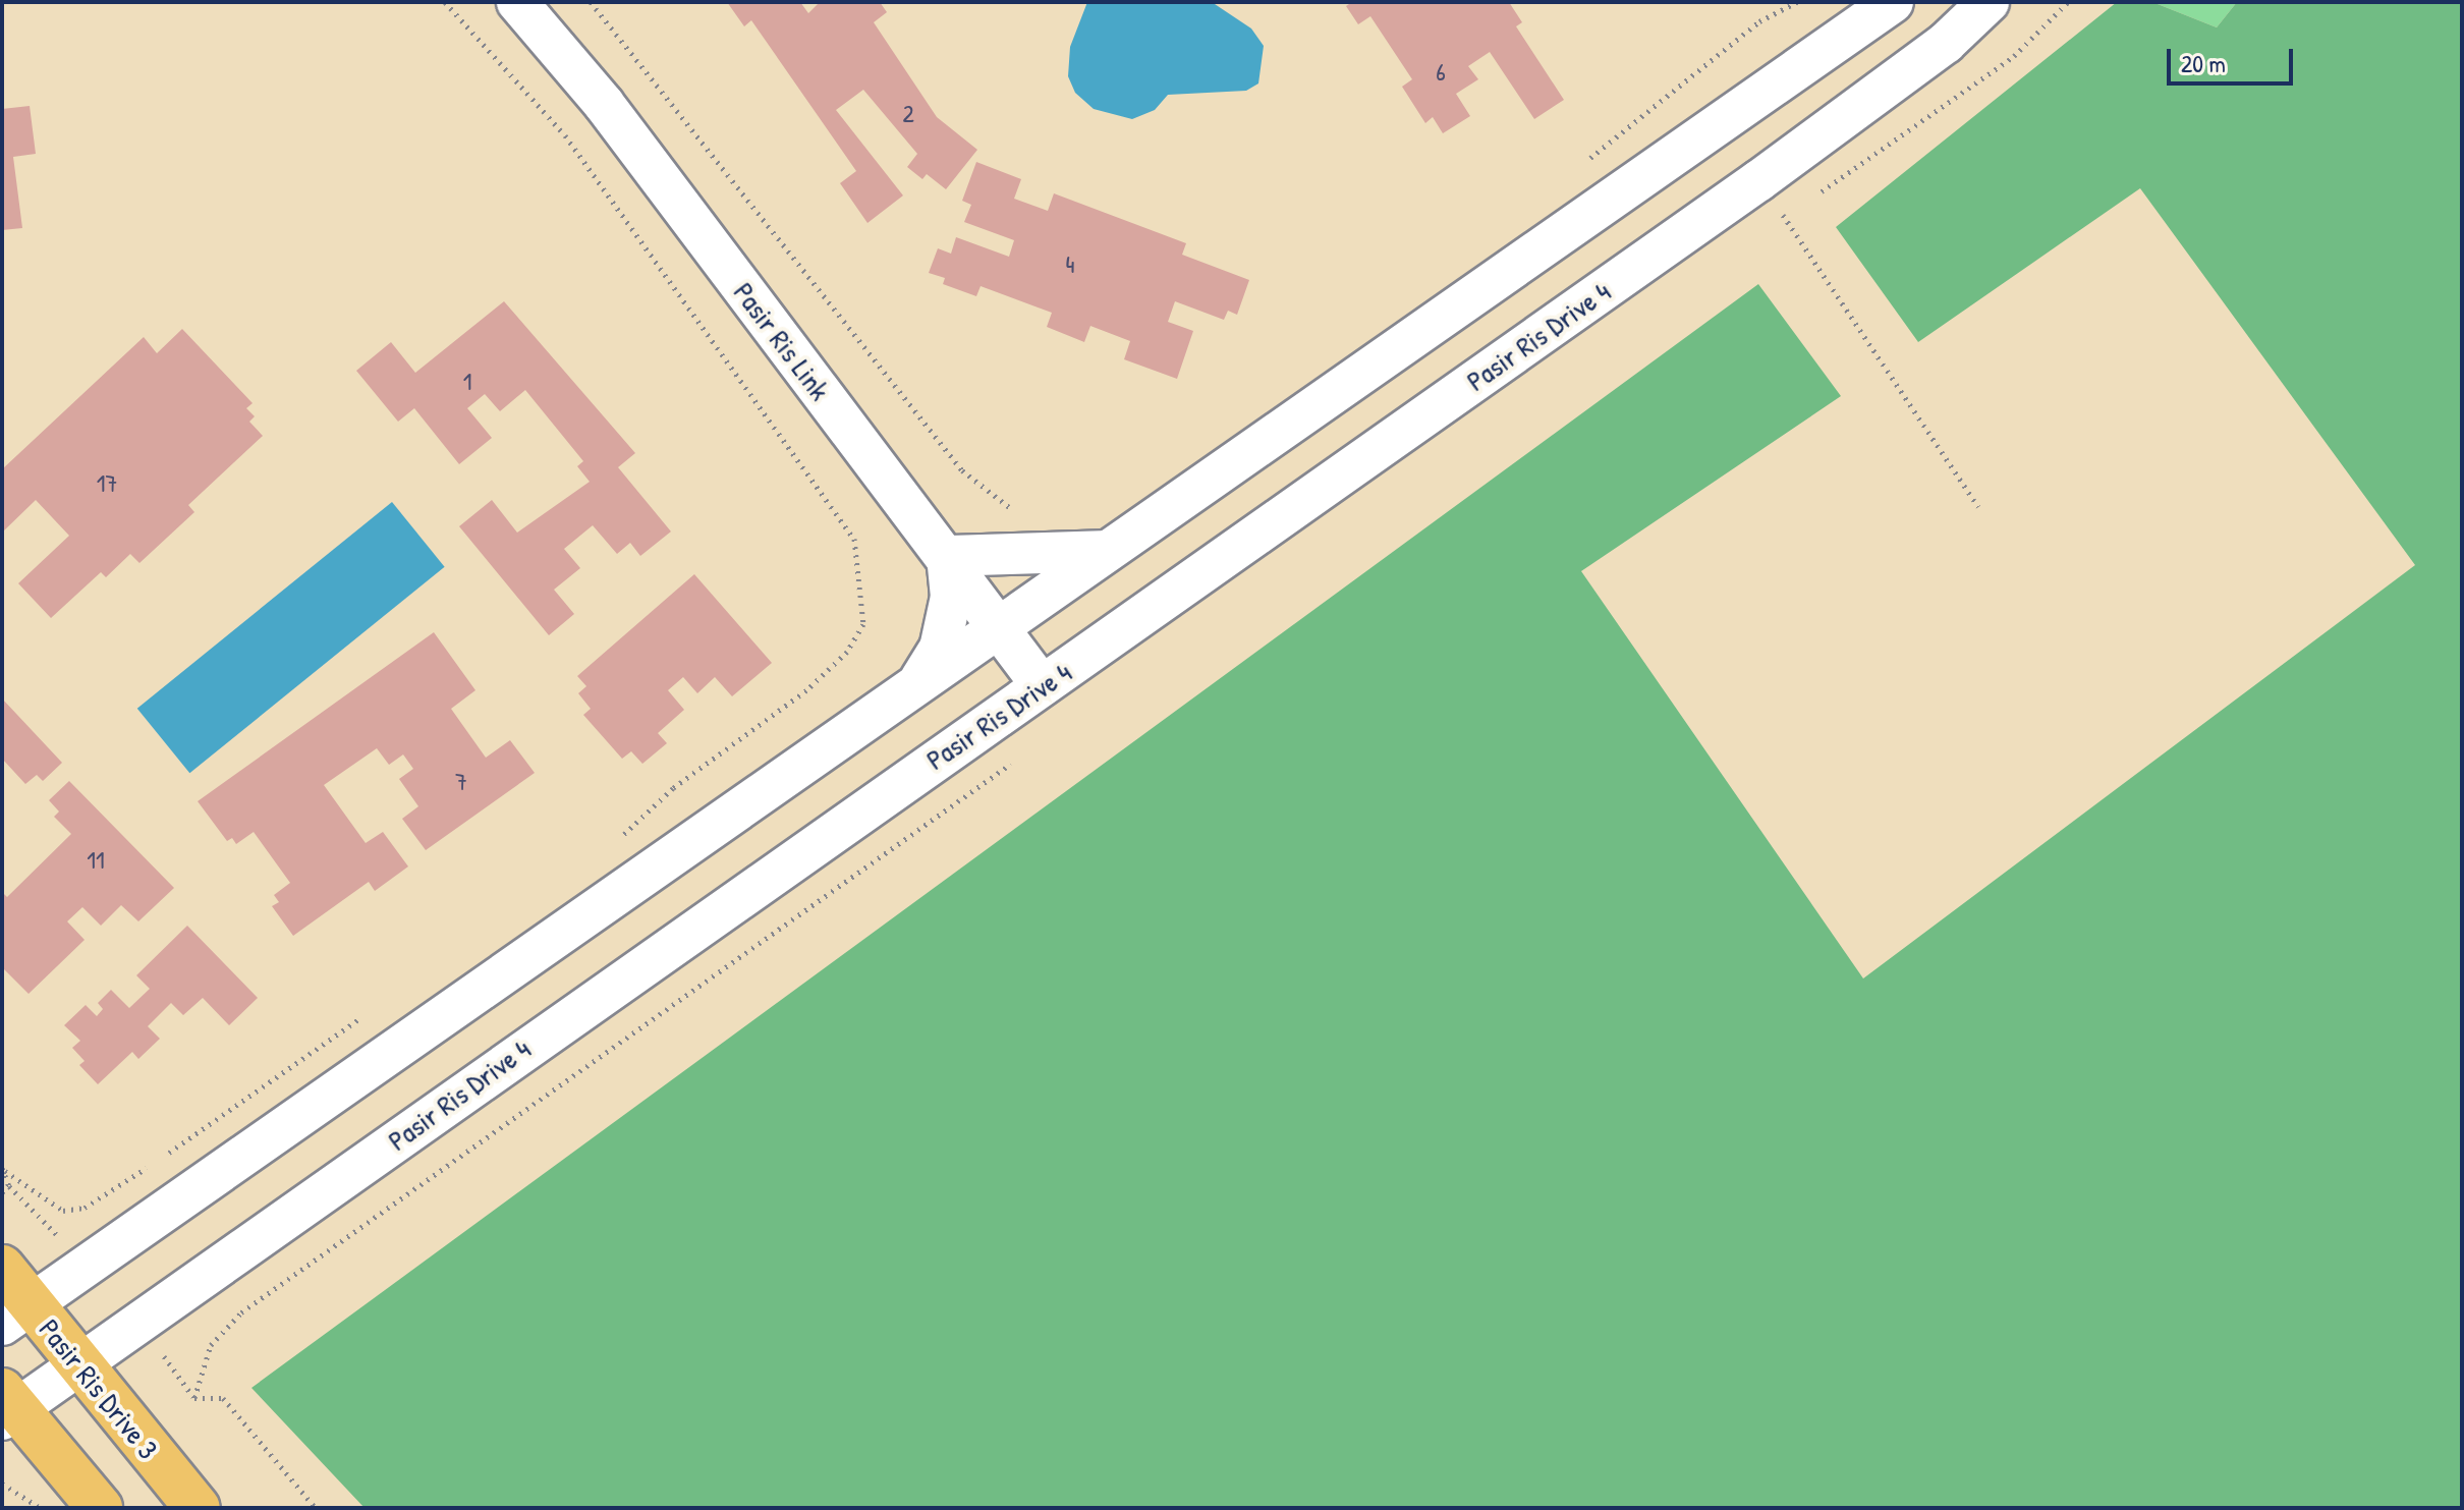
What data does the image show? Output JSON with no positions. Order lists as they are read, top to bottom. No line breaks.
{"streets":{"main road":["Pasir Ris Drive 3"],"street":["Pasir Ris Drive 4","Pasir Ris Link"]},"crossings":[["Pasir Ris Drive 4","Pasir Ris Link"],["Pasir Ris Drive 4","Pasir Ris Drive 3"]],"house_numbers":["6","2","4","1","17","7","11"],"scale_bar":"20 m"}
